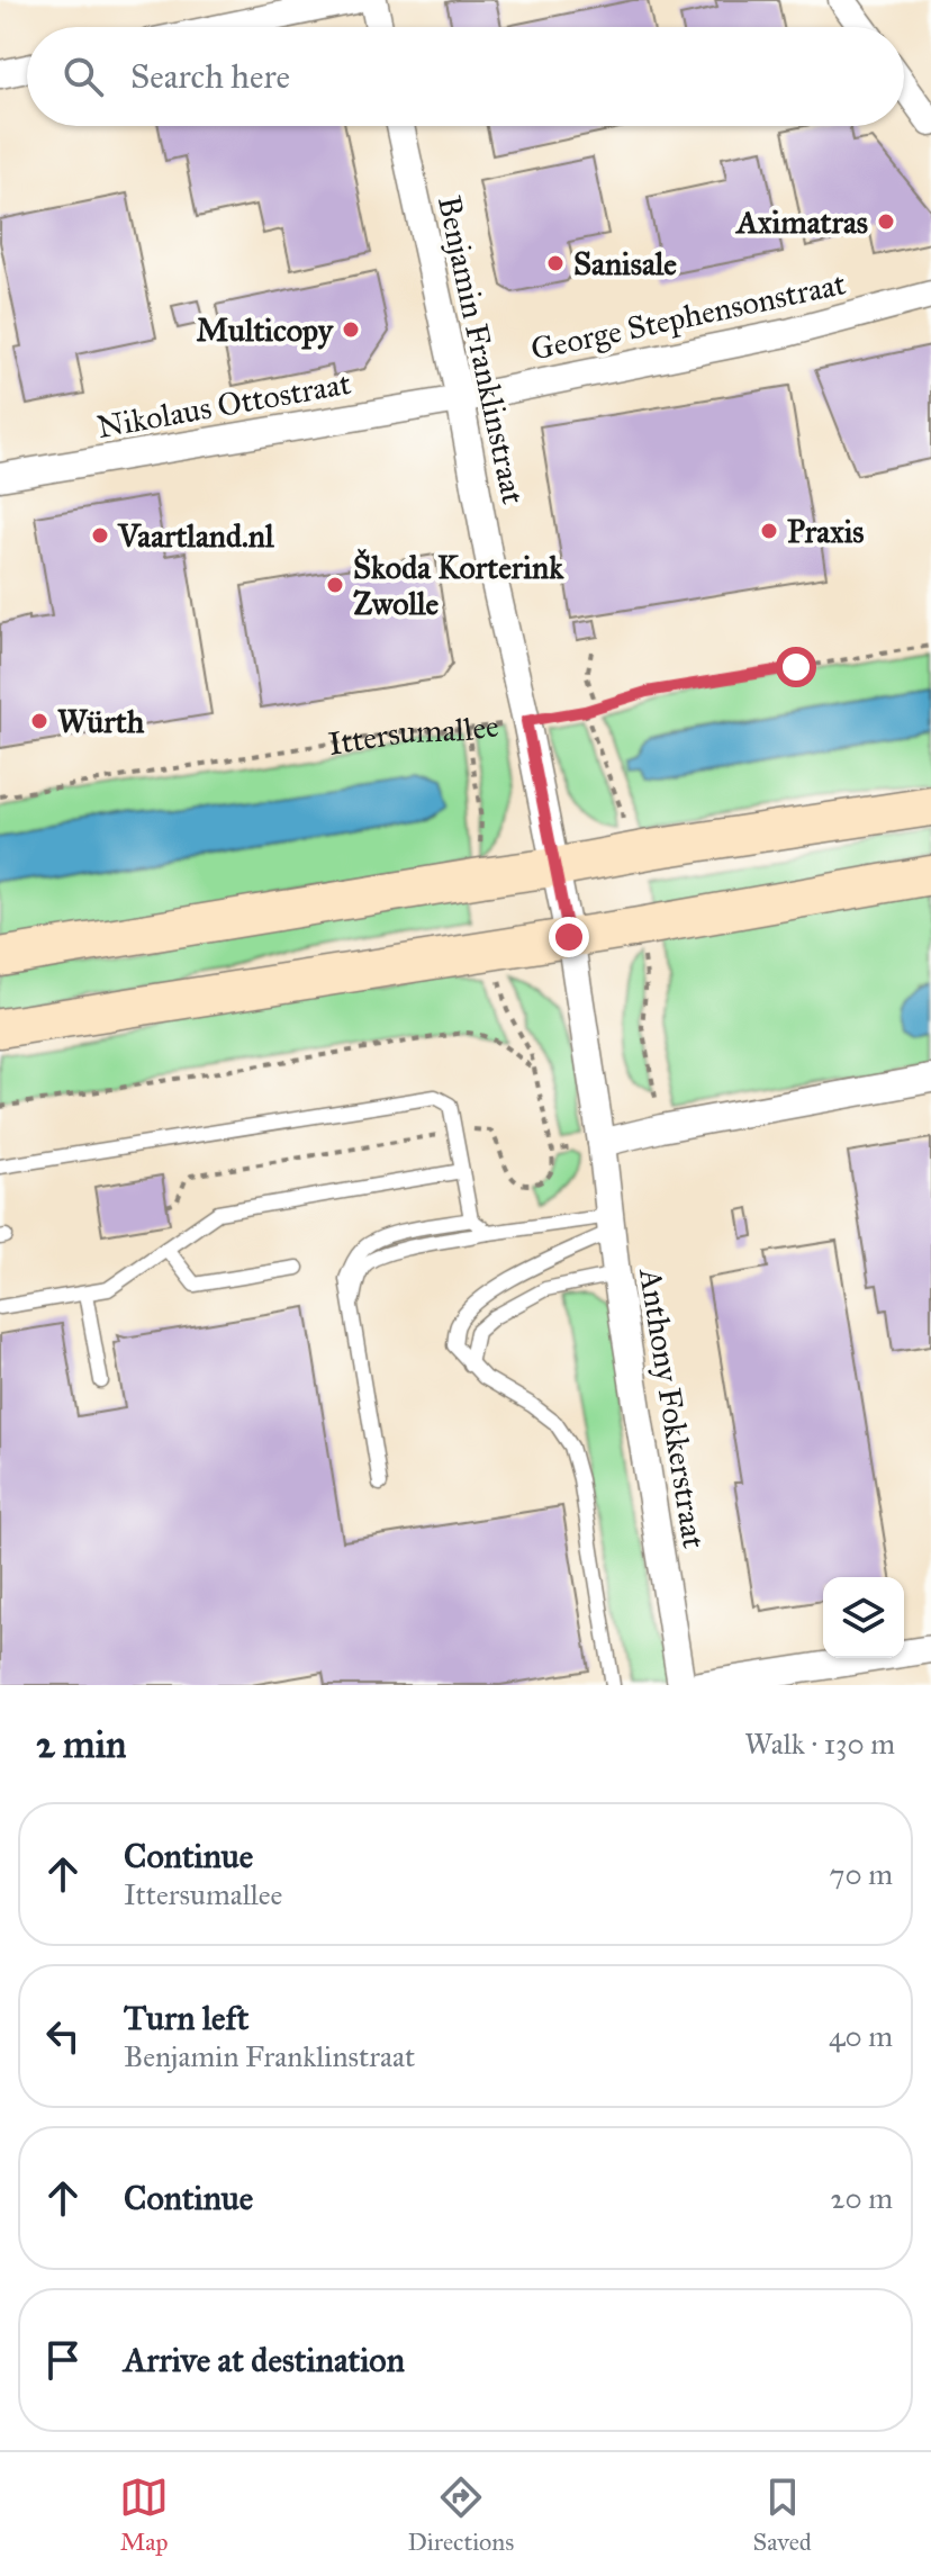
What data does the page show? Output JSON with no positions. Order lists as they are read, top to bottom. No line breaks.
{"streets":{"street":["George Stephensonstraat","Benjamin Franklinstraat","Nikolaus Ottostraat","Anthony Fokkerstraat"],"path":["Ittersumallee"]},"crossings":[["George Stephensonstraat","Benjamin Franklinstraat"],["George Stephensonstraat","Nikolaus Ottostraat"],["Benjamin Franklinstraat","Nikolaus Ottostraat"],["Benjamin Franklinstraat","Ittersumallee"],["Benjamin Franklinstraat","Anthony Fokkerstraat"]],"places":["Aximatras","Sanisale","Multicopy","Praxis","Vaartland.nl","Škoda Korterink Zwolle","Würth"],"page":{"search":"Search here","heading":["2 min","Walk · 130 m"],"list":[["Continue","Ittersumallee","70 m"],["Turn left","Benjamin Franklinstraat","40 m"],["Continue","20 m"],"Arrive at destination"],"nav":["Map","Directions","Saved"]}}
